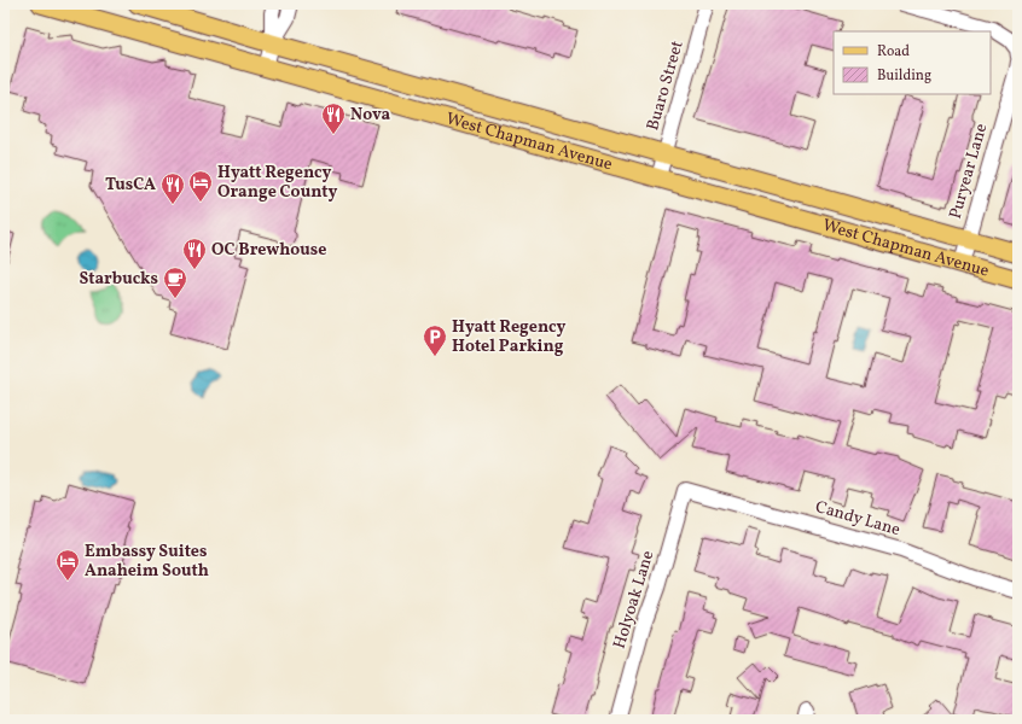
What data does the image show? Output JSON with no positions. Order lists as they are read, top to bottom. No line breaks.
{"streets":{"main road":["West Chapman Avenue"],"street":["Buaro Street","Puryear Lane","Candy Lane","Holyoak Lane"]},"crossings":[["Buaro Street","West Chapman Avenue"],["West Chapman Avenue","Puryear Lane"],["Candy Lane","Holyoak Lane"]],"places":{"restaurant":["Nova","TusCA","OC Brewhouse"],"hotel":["Hyatt Regency Orange County","Embassy Suites Anaheim South"],"cafe":["Starbucks"],"parking":["Hyatt Regency Hotel Parking"]},"legend":["Road","Building"]}
